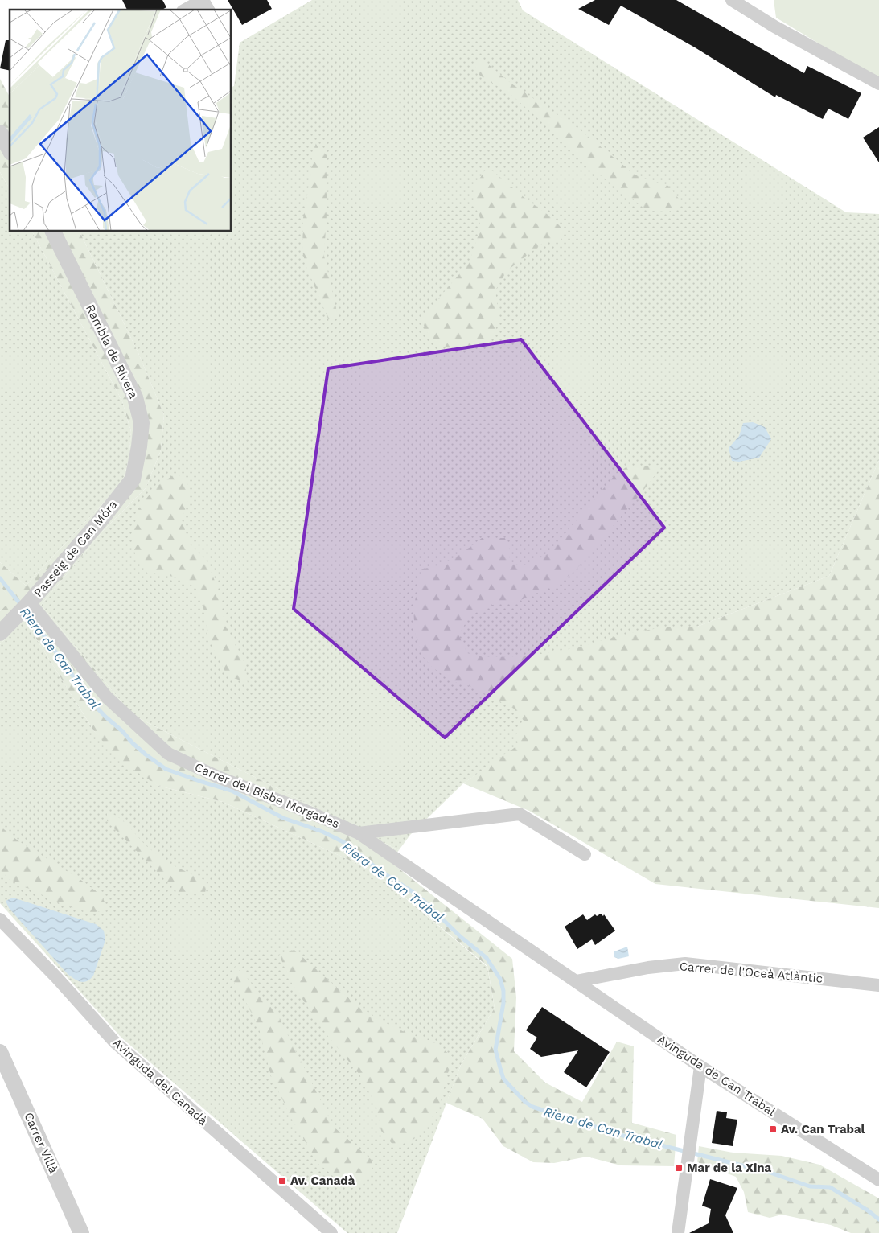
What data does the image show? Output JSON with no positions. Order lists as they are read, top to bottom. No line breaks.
{"streets":{"street":["Rambla de Rivera","Passeig de Can Móra","Carrer del Bisbe Morgades","Carrer de l'Oceà Atlàntic","Avinguda de Can Trabal","Avinguda del Canadà","Carrer Villà"]},"crossings":[["Rambla de Rivera","Passeig de Can Móra"],["Passeig de Can Móra","Carrer del Bisbe Morgades"],["Carrer del Bisbe Morgades","Carrer de l'Oceà Atlàntic"],["Carrer del Bisbe Morgades","Avinguda de Can Trabal"],["Carrer de l'Oceà Atlàntic","Avinguda de Can Trabal"]],"water":["Riera de Can Trabal"],"places":{"transit":["Av. Can Trabal","Mar de la Xina","Av. Canadà"]}}
